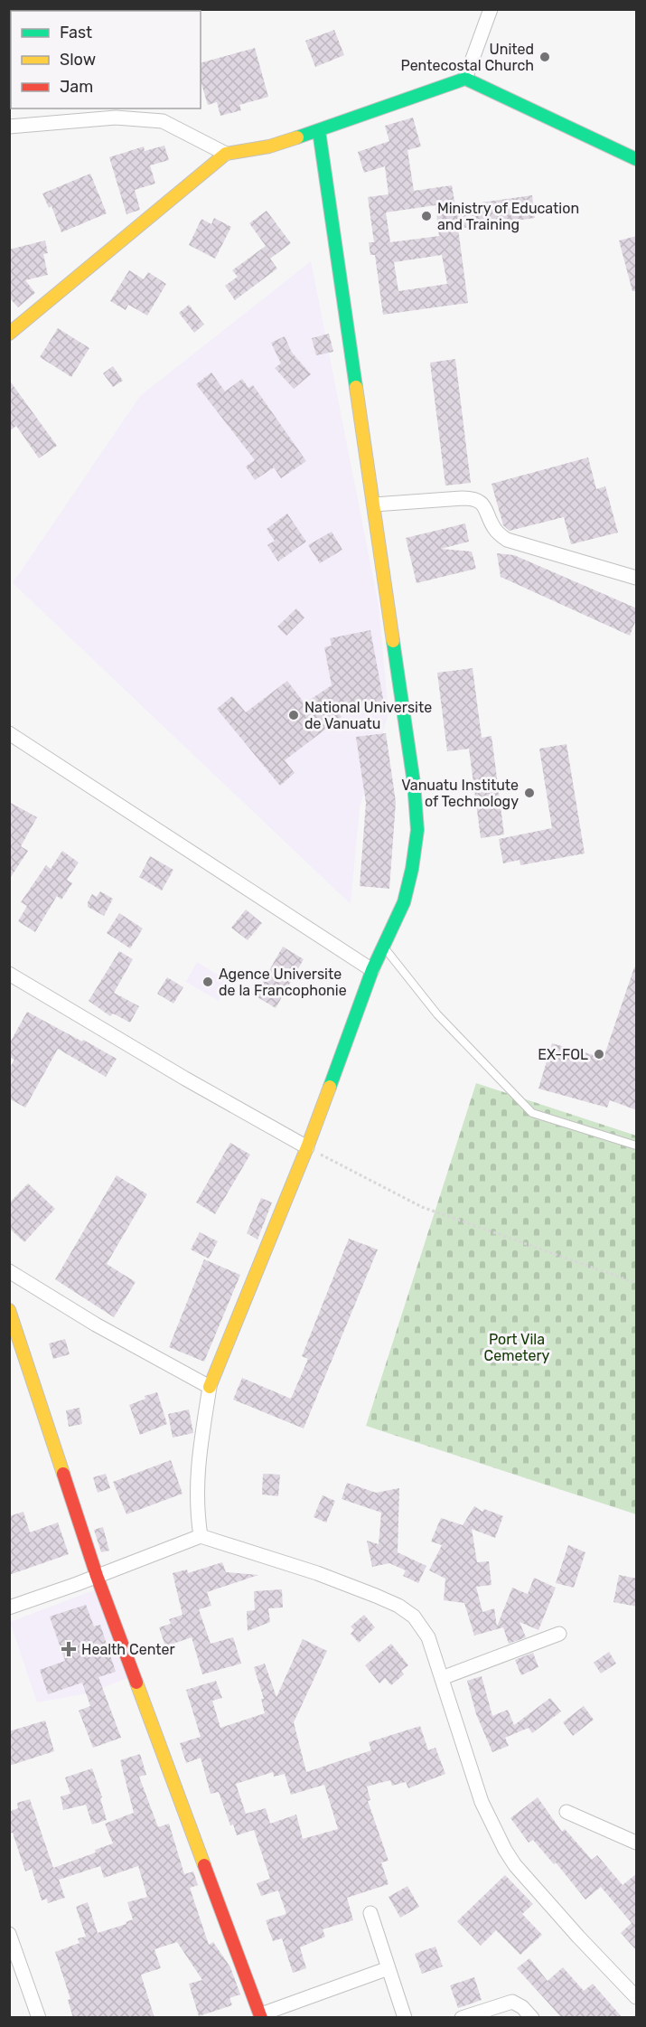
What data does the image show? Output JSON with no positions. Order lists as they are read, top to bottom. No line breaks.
{"parks":["Port Vila Cemetery"],"places":{"other":["United Pentecostal Church","Ministry of Education and Training","National Universite de Vanuatu","Vanuatu Institute of Technology","Agence Universite de la Francophonie","EX-FOL"],"health":["Health Center"]},"legend":["Fast","Slow","Jam"]}
